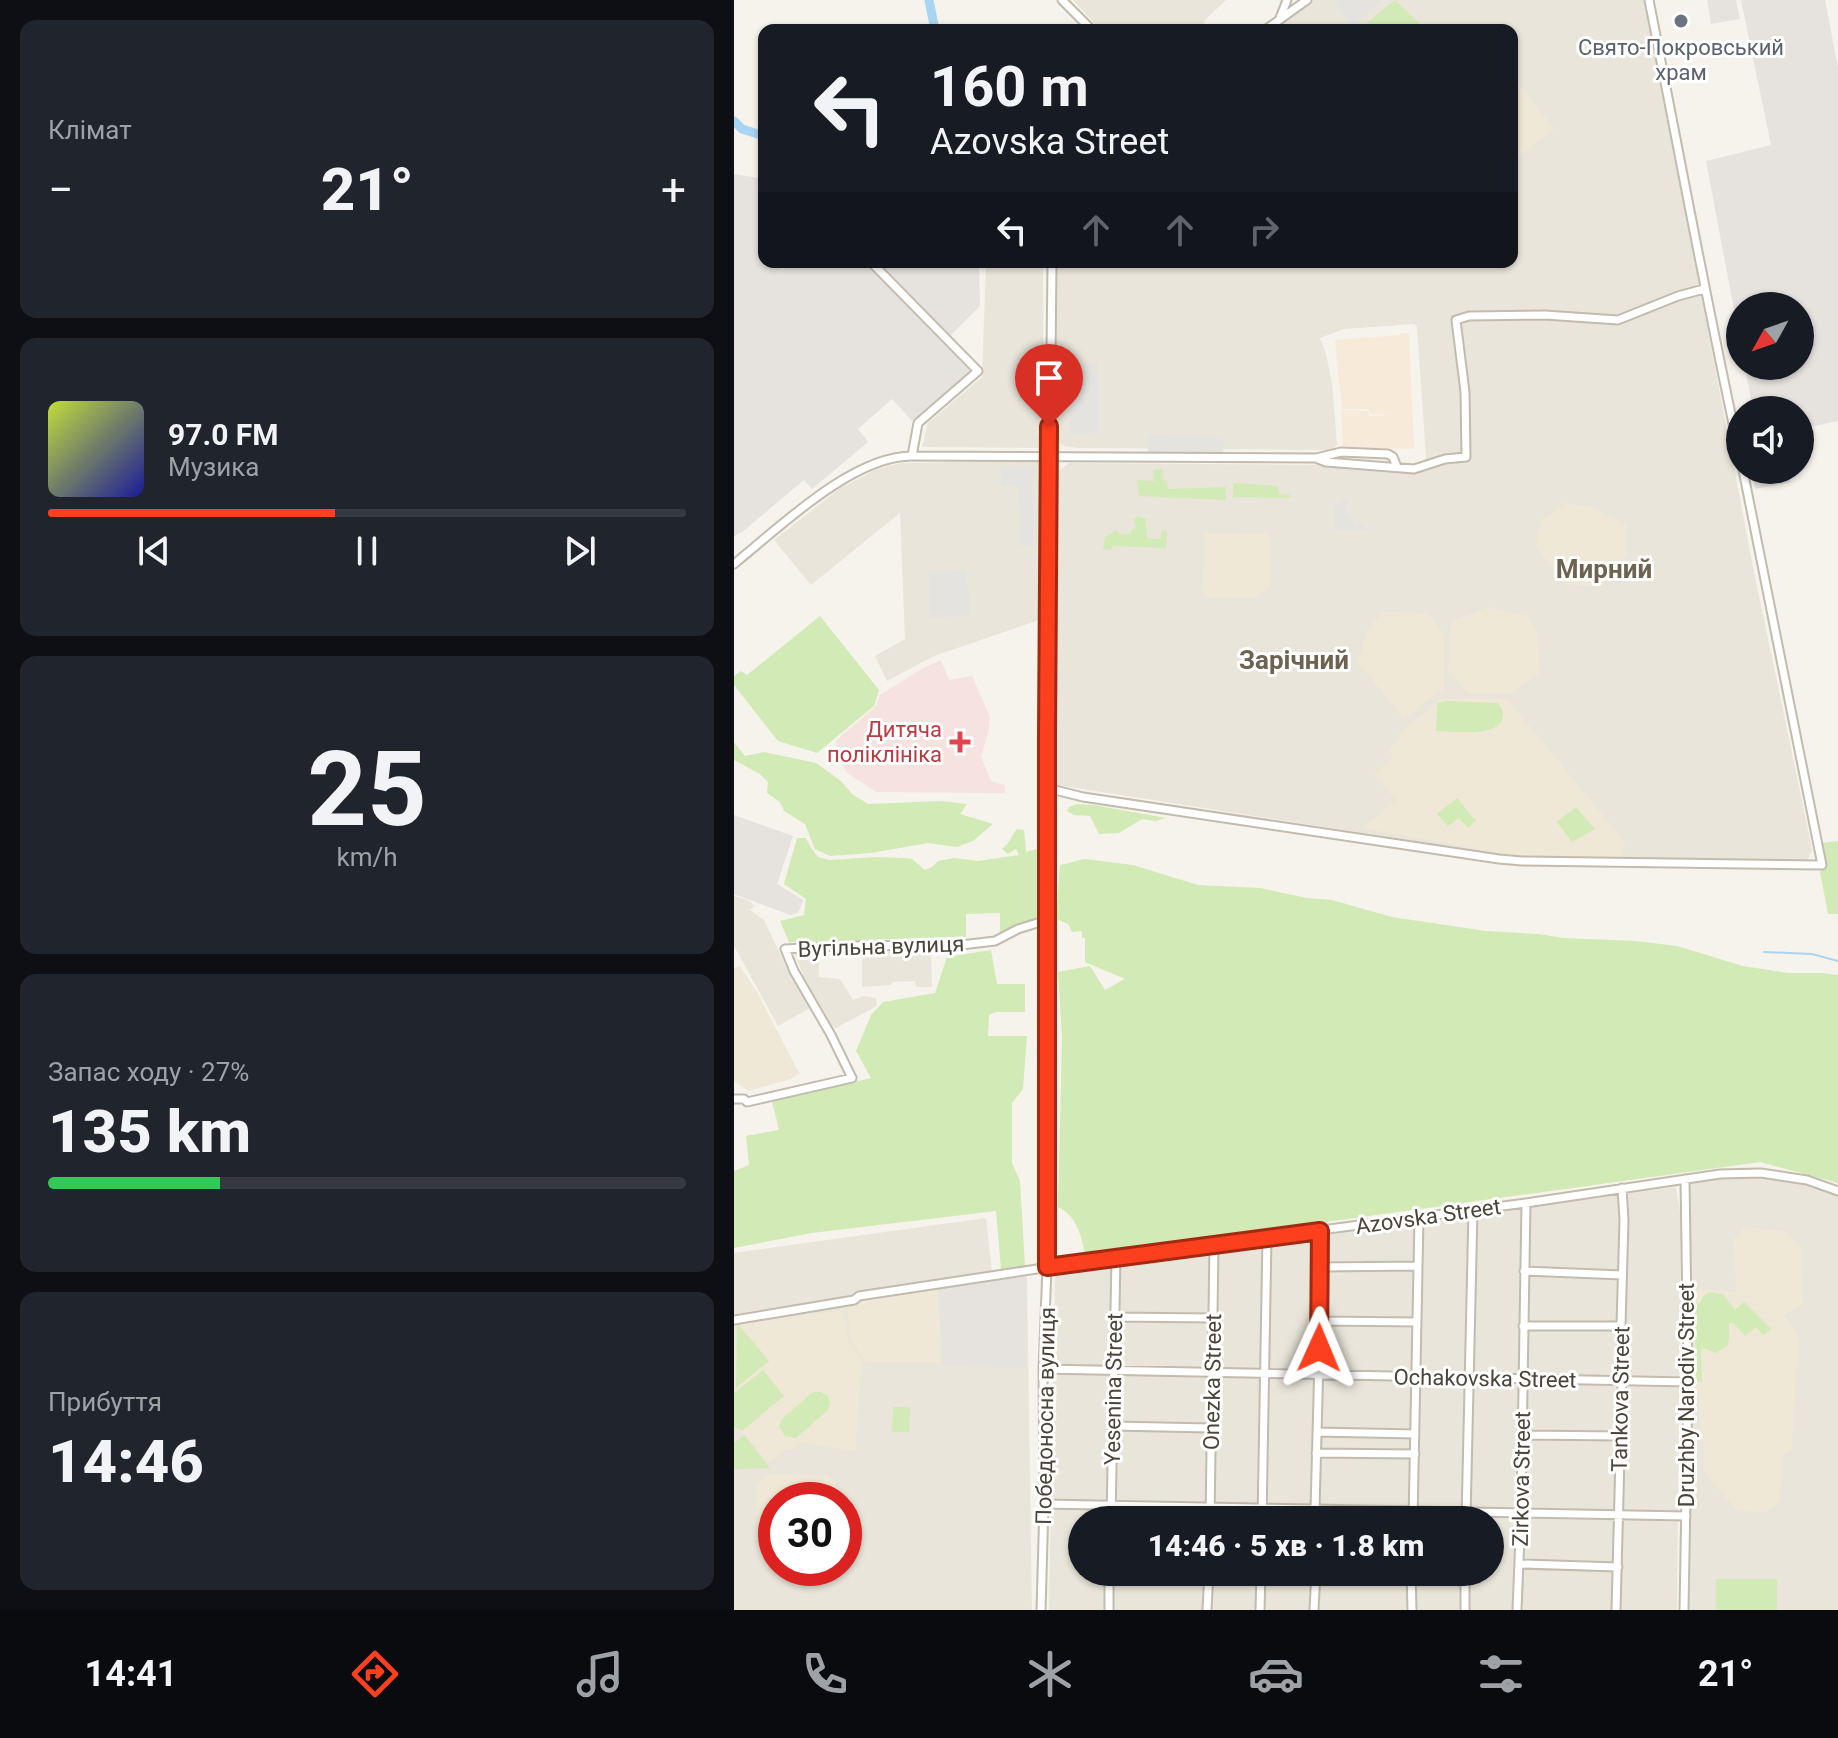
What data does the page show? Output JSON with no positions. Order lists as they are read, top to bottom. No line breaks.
{"streets":{"street":["Вугільна вулиця","Azovska Street","Ochakovska Street","Onezka Street","Yesenina Street","Druzhby Narodiv Street","Tankova Street","Победоносна вулиця","Zirkova Street"]},"crossings":[["Вугільна вулиця","Победоносна вулиця"],["Azovska Street","Onezka Street"],["Azovska Street","Yesenina Street"],["Azovska Street","Druzhby Narodiv Street"],["Azovska Street","Tankova Street"],["Azovska Street","Победоносна вулиця"],["Azovska Street","Zirkova Street"],["Ochakovska Street","Onezka Street"],["Ochakovska Street","Yesenina Street"],["Ochakovska Street","Druzhby Narodiv Street"],["Ochakovska Street","Tankova Street"],["Ochakovska Street","Победоносна вулиця"],["Ochakovska Street","Zirkova Street"]],"districts":["Мирний","Зарічний"],"places":{"other":["Свято-Покровський храм"],"health":["Дитяча поліклініка"]},"north":"bottom left","page":{"tile":["Клімат",["25","km/h"],["Запас ходу · 27%","135 km"],["Прибуття","14:46"]],"turn":["160 m","Azovska Street"],"heat":["−","21°","+"],"song":["97.0 FM","Музика"],"limit":"30","trip":"14:46 · 5 хв · 1.8 km","tabs":["14:41","21°"]}}
